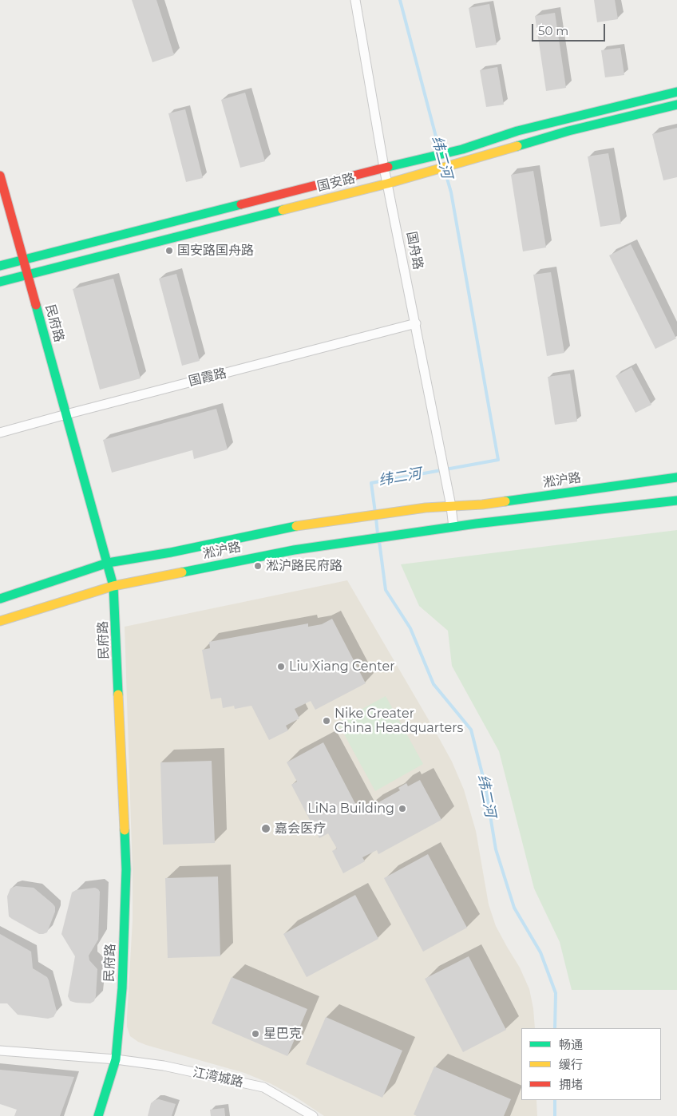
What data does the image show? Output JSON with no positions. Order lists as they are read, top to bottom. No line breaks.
{"streets":{"street":["国安路","国舟路","民府路","国霞路","淞沪路","江湾城路"]},"crossings":[["国安路","国舟路"],["国安路","民府路"],["国舟路","国霞路"],["国舟路","淞沪路"],["民府路","国霞路"],["民府路","淞沪路"],["民府路","江湾城路"]],"water":["纬二河"],"places":["国安路国舟路","淞沪路民府路","Liu Xiang Center","Nike Greater China Headquarters","LiNa Building","嘉会医疗","星巴克"],"legend":["畅通","缓行","拥堵"],"scale_bar":"50 m"}
